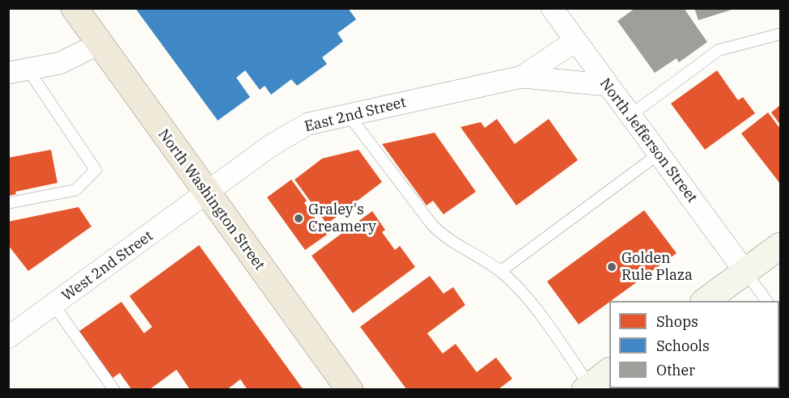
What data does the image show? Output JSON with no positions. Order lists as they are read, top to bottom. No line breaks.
{"streets":{"main road":["North Washington Street"],"street":["East 2nd Street","North Jefferson Street","West 2nd Street"]},"crossings":[["East 2nd Street","North Washington Street"],["East 2nd Street","West 2nd Street"],["North Washington Street","West 2nd Street"]],"places":["Graley's Creamery","Golden Rule Plaza"],"legend":["Shops","Schools","Other"]}
